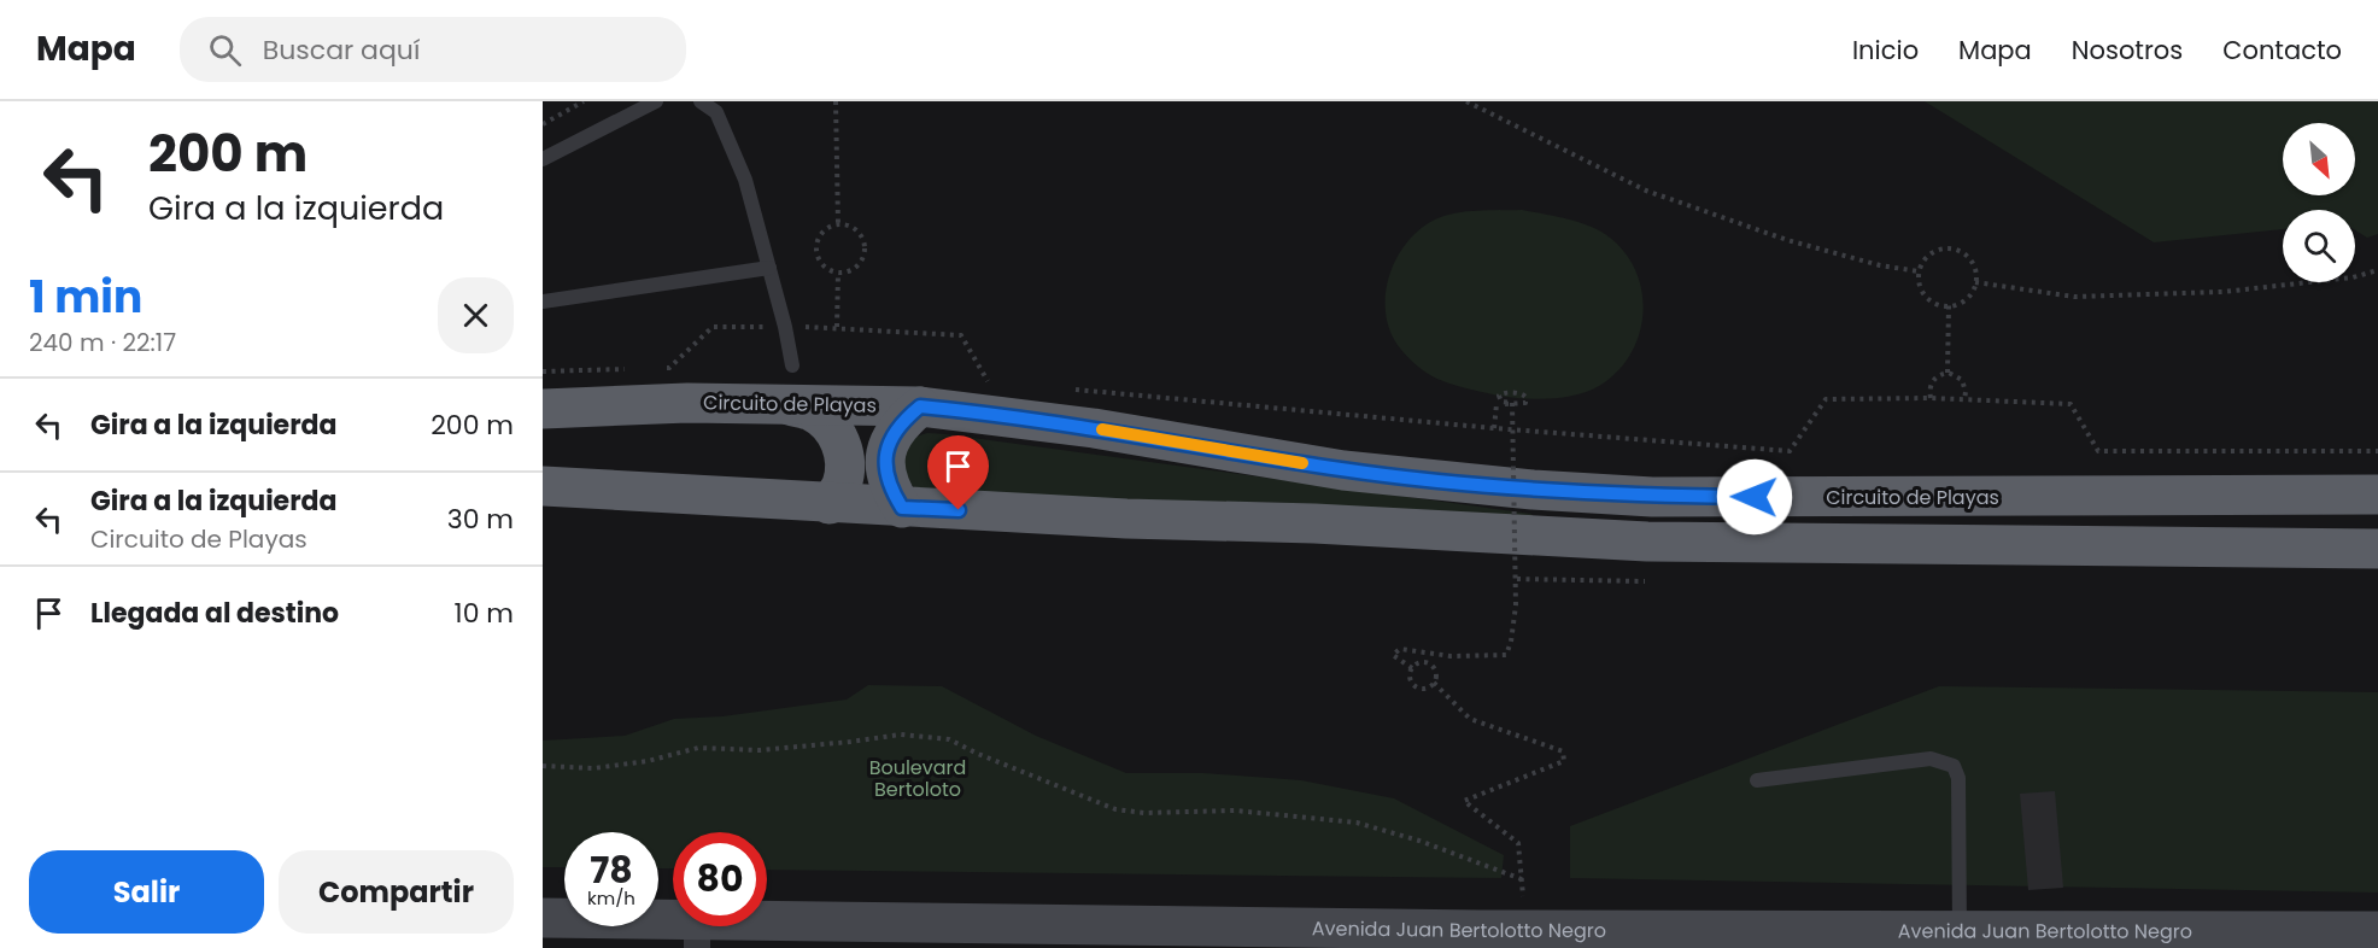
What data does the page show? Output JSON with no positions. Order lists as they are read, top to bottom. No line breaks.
{"streets":{"highway":["Circuito de Playas"],"main road":["Avenida Juan Bertolotto Negro"]},"parks":["Boulevard Bertoloto"],"north":"bottom right","page":{"header":"Mapa","search":"Buscar aquí","nav":["Inicio","Mapa","Nosotros","Contacto"],"turn":["200 m","Gira a la izquierda"],"heading":["1 min","240 m · 22:17"],"list":[{"name":"Gira a la izquierda","value":"200 m"},{"name":"Gira a la izquierda","note":"Circuito de Playas","value":"30 m"},{"name":"Llegada al destino","value":"10 m"}],"speed":"78 km/h","limit":"80","buttons":["Salir","Compartir"]}}
